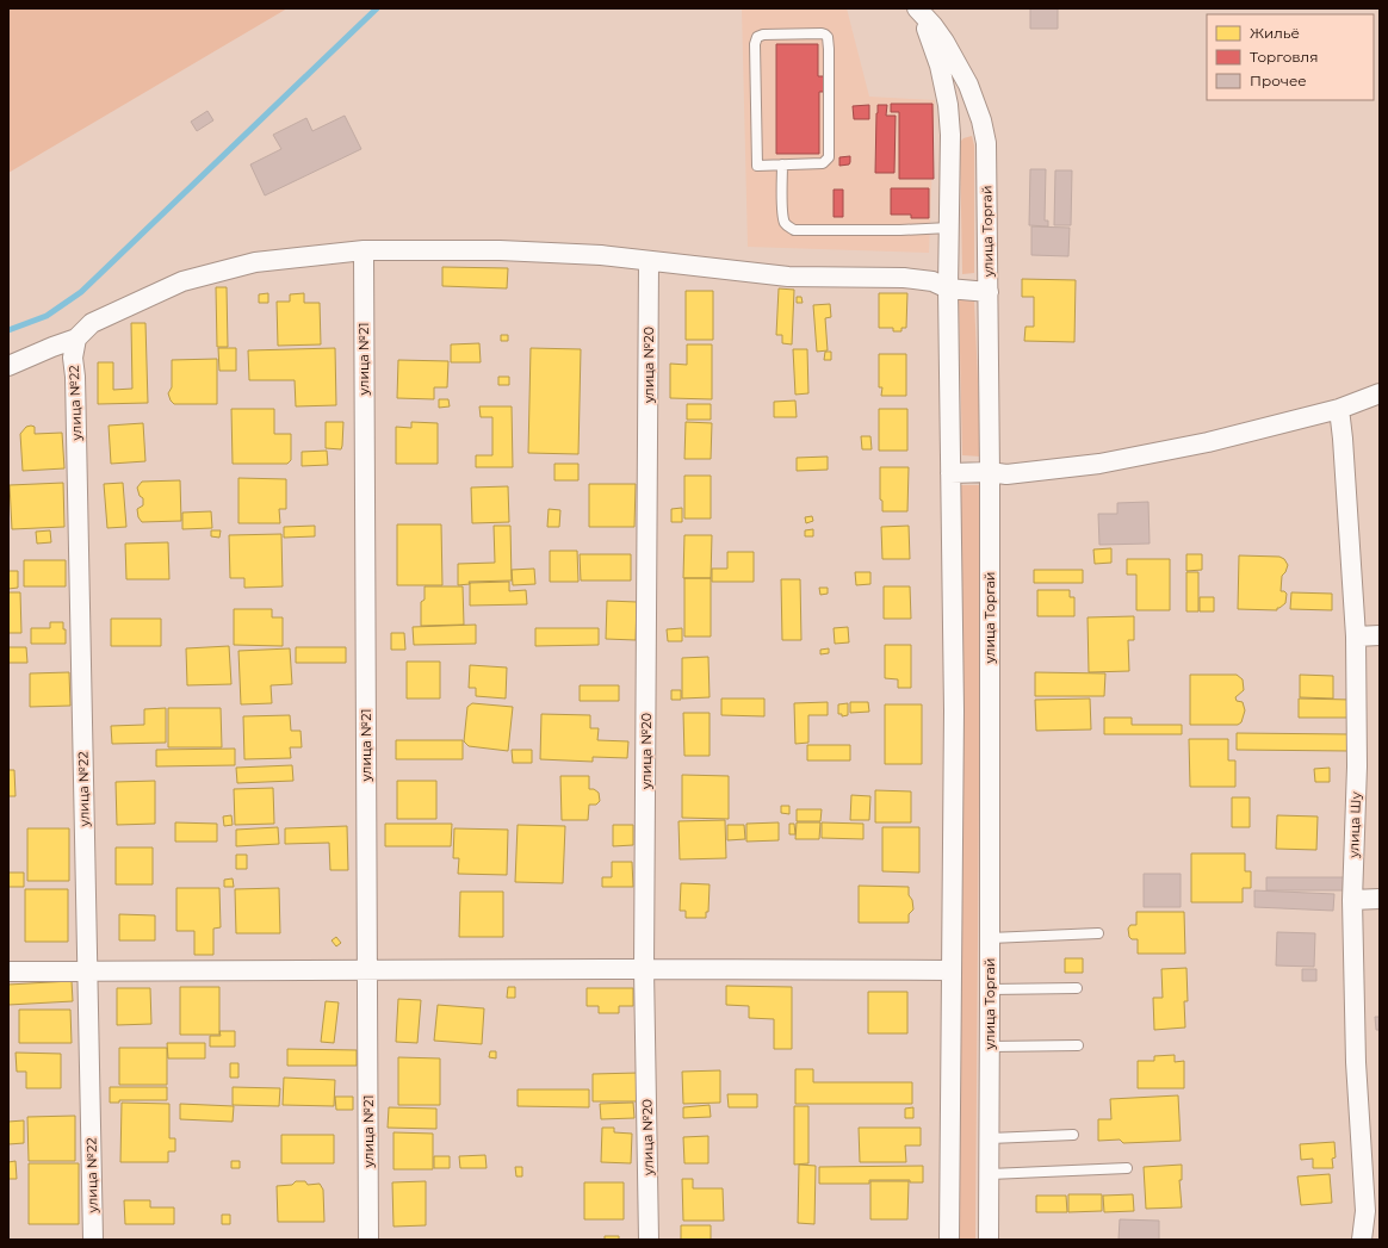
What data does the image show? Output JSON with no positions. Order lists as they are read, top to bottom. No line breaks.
{"streets":{"street":["улица Торгай","улица №21","улица №20","улица №22","улица Шу"]},"legend":["Жильё","Торговля","Прочее"]}
